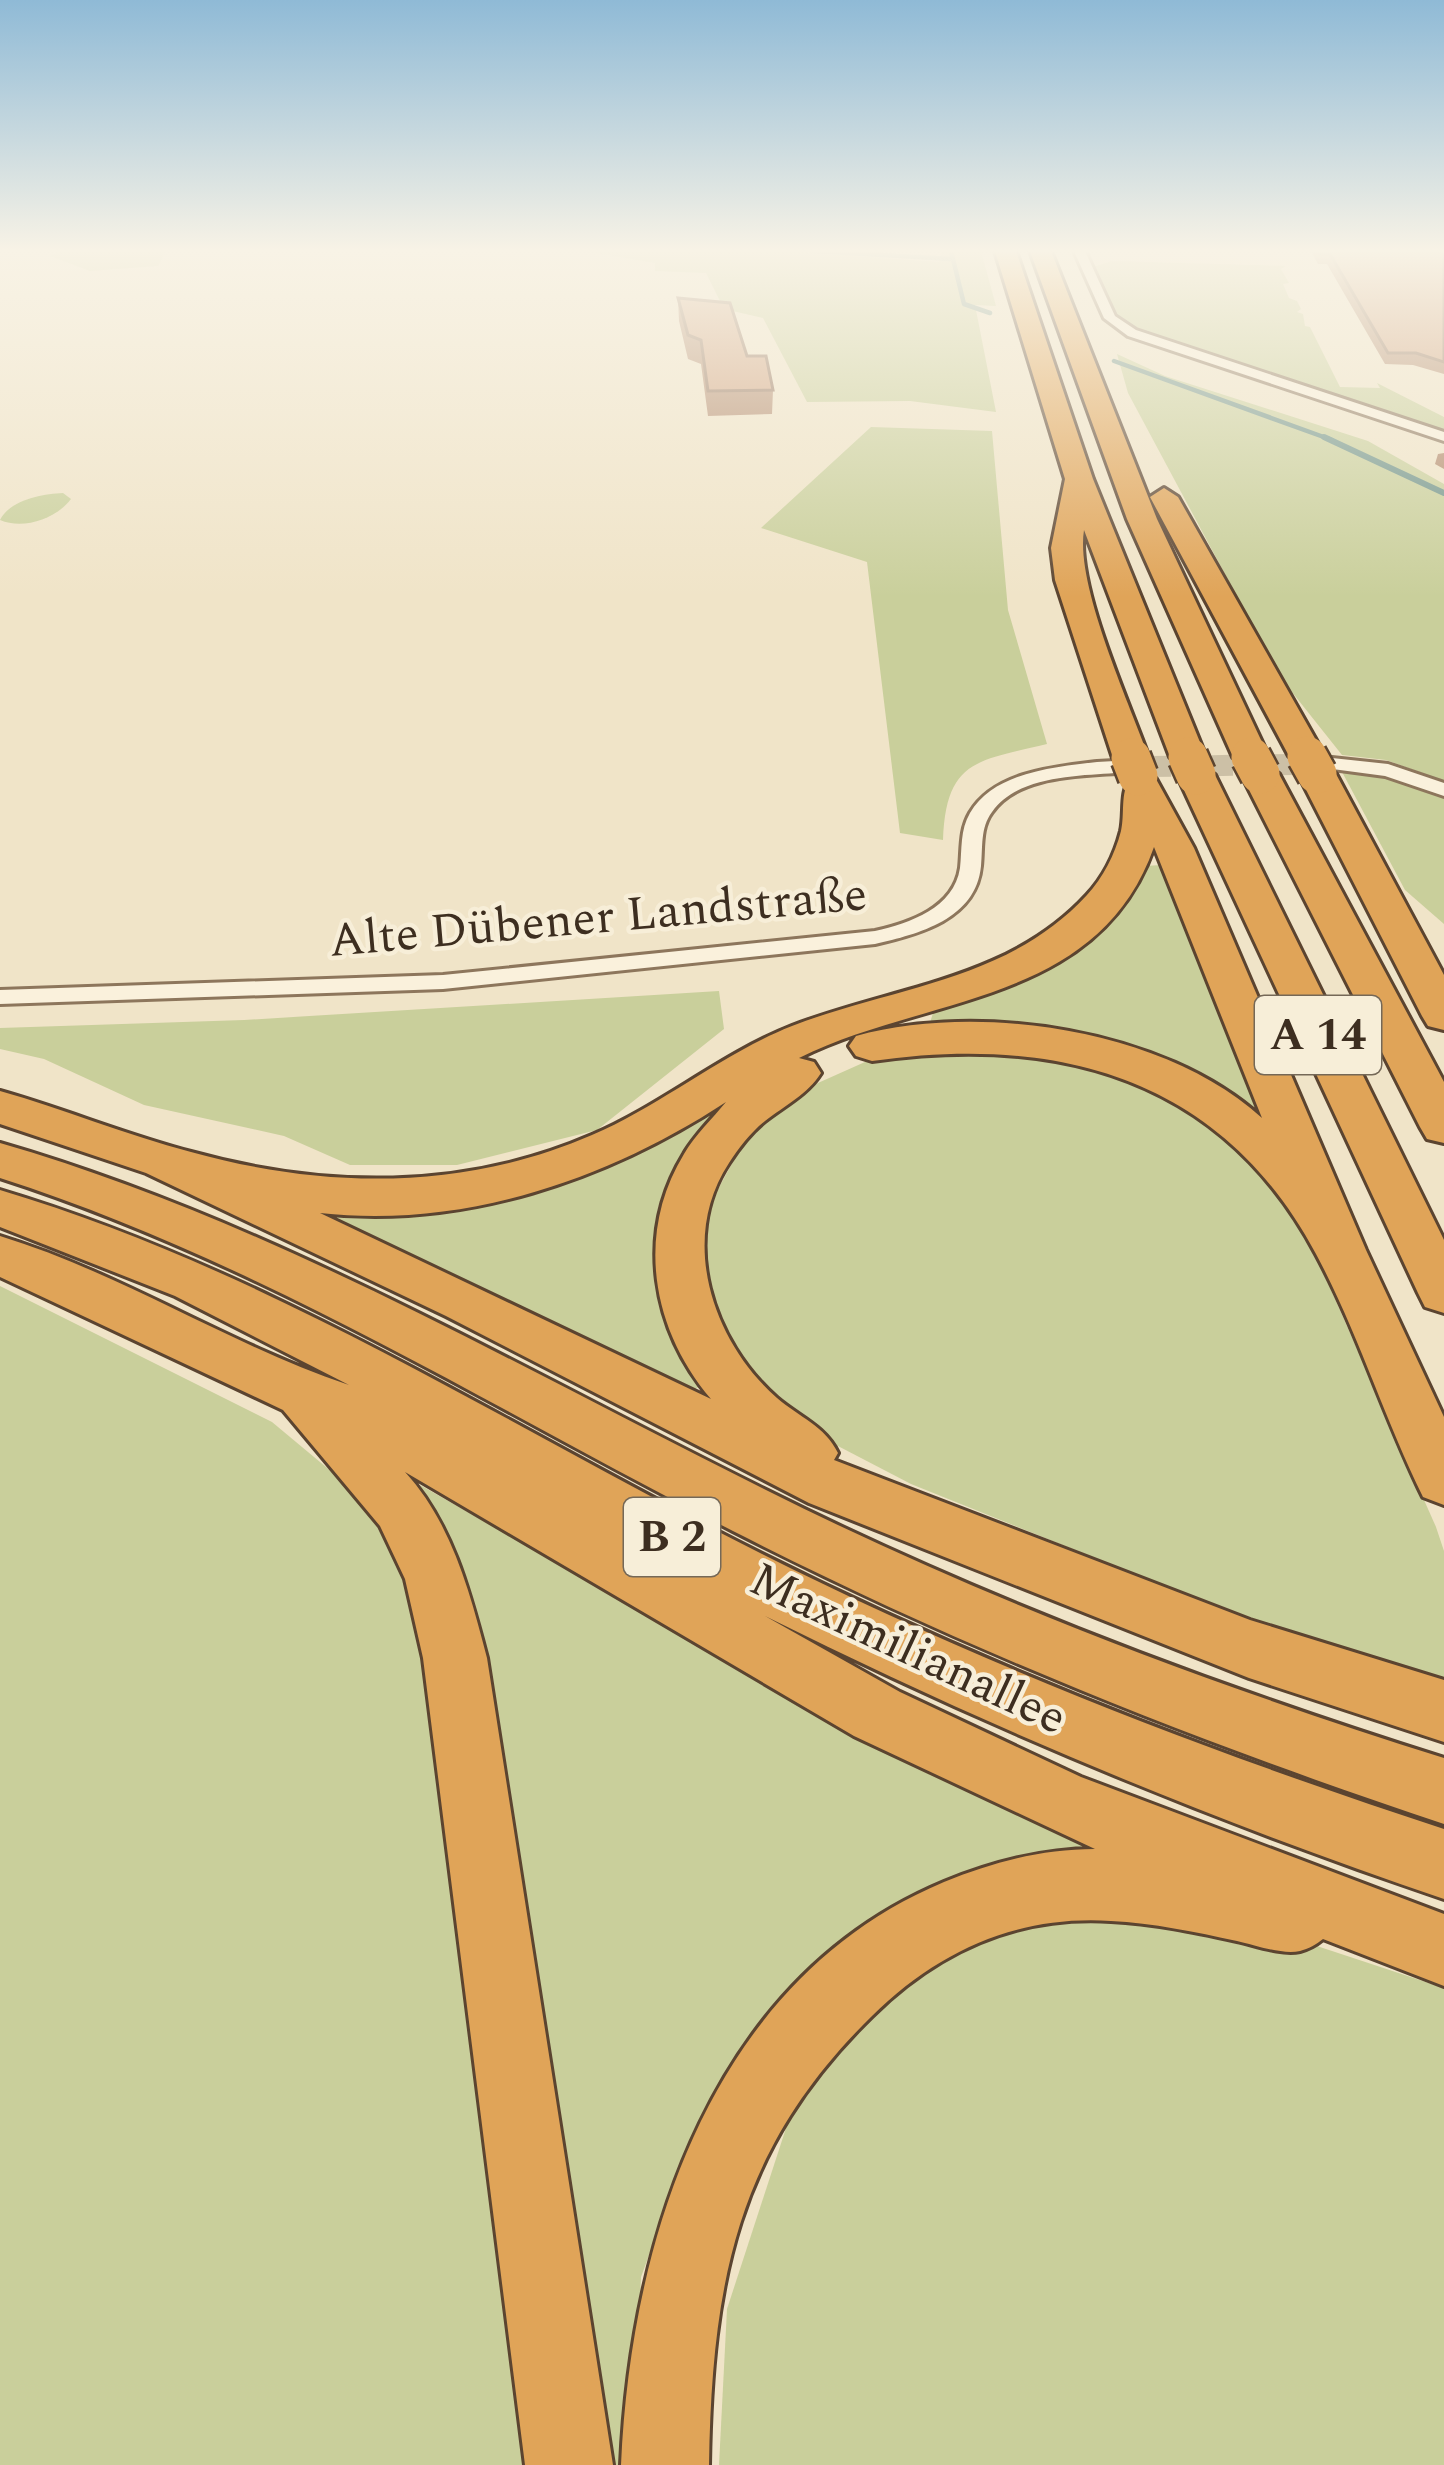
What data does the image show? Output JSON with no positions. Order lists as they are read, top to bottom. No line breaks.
{"streets":{"highway":["A 14","B 2","Maximilianallee"],"street":["Alte Dübener Landstraße"]}}
